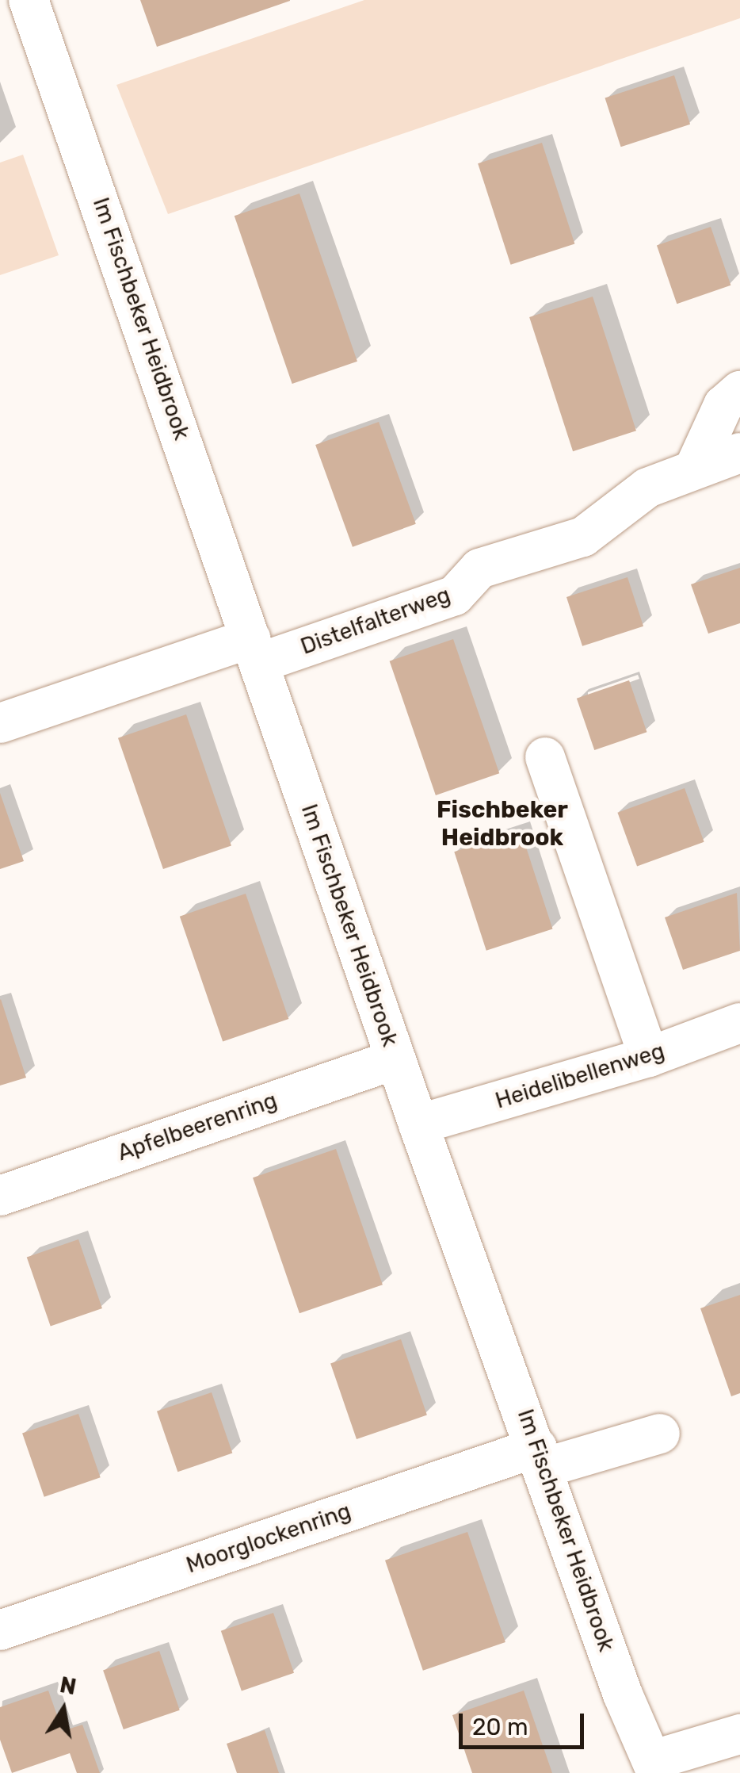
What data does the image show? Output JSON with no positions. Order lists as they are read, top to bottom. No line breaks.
{"streets":{"street":["Im Fischbeker Heidbrook","Distelfalterweg","Heidelibellenweg","Apfelbeerenring","Moorglockenring"]},"crossings":[["Im Fischbeker Heidbrook","Distelfalterweg"],["Im Fischbeker Heidbrook","Heidelibellenweg"],["Im Fischbeker Heidbrook","Apfelbeerenring"],["Im Fischbeker Heidbrook","Moorglockenring"]],"districts":["Fischbeker Heidbrook"],"scale_bar":"20 m","north":"top"}
